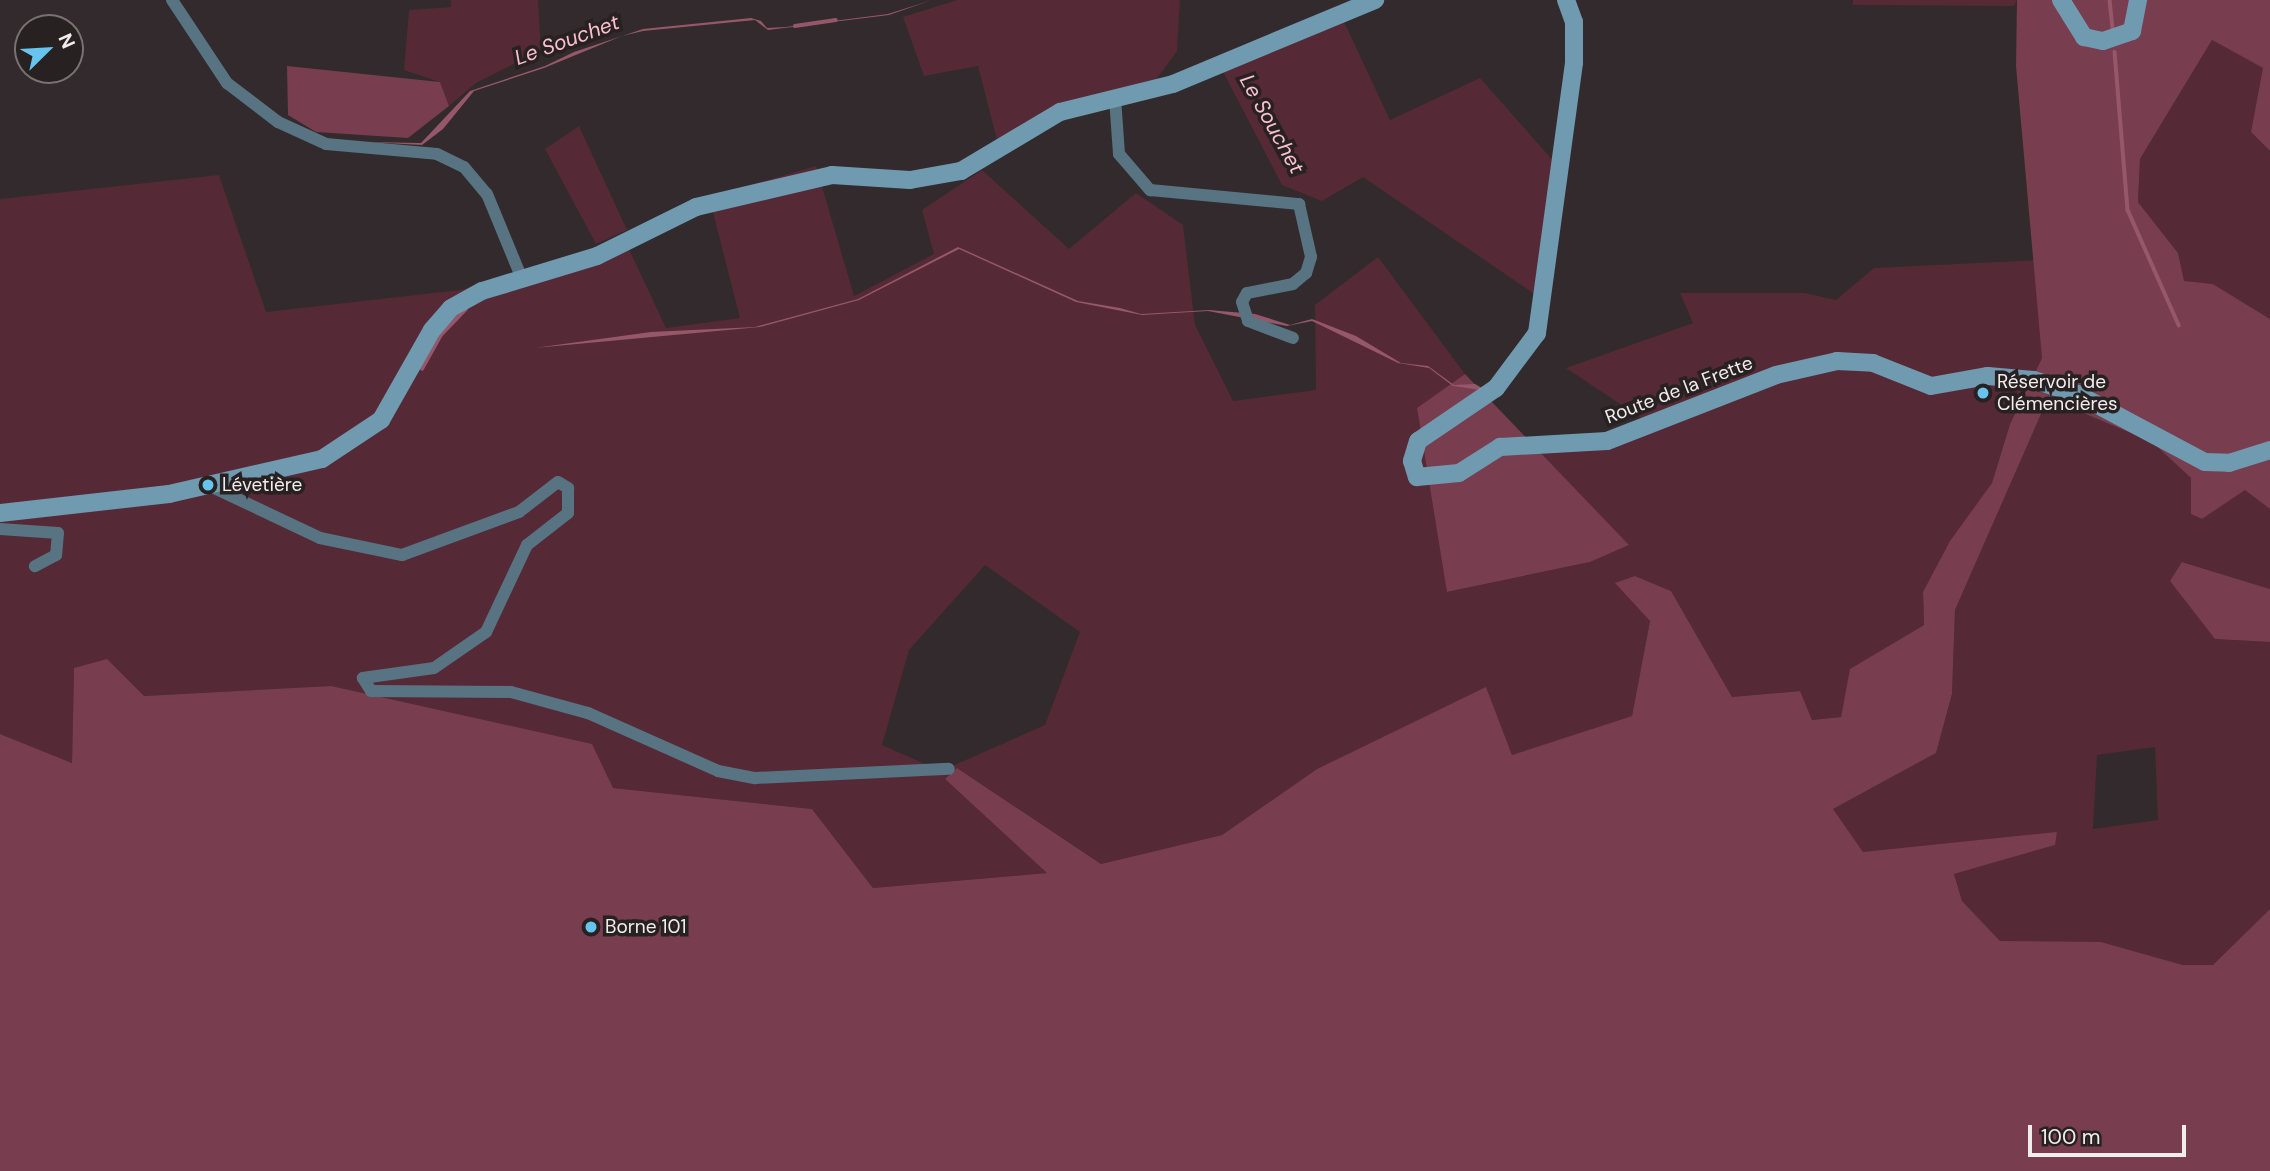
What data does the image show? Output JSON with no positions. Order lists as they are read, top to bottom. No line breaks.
{"streets":{"street":["Route de la Frette"]},"water":["Le Souchet"],"places":["Réservoir de Clémencières","Lévetière","Borne 101"],"scale_bar":"100 m","north":"top right"}
